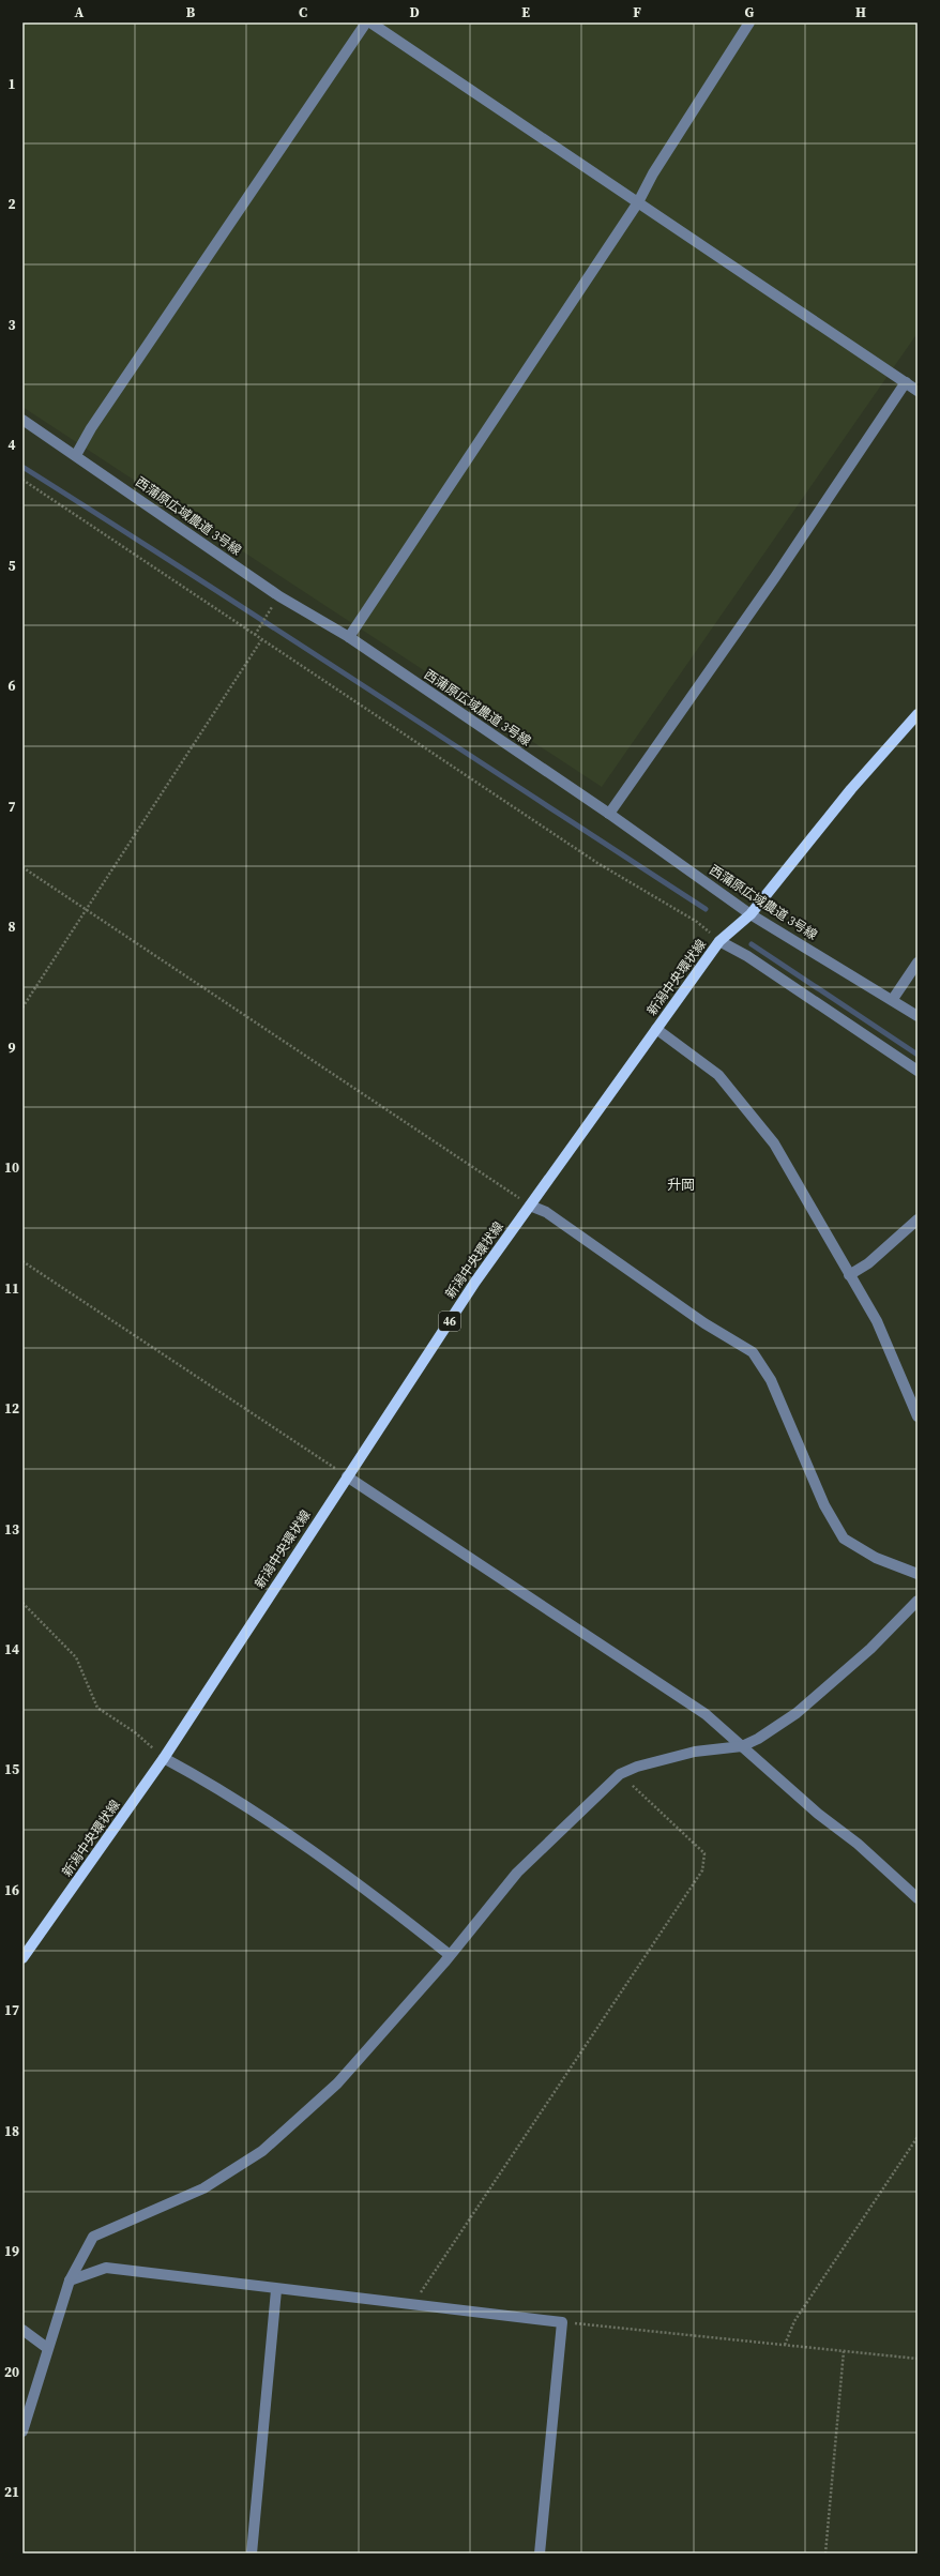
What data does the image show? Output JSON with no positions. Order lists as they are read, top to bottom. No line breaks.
{"streets":{"main road":["新潟中央環状線","46"],"street":["西蒲原広域農道 3号線"]},"crossings":[["西蒲原広域農道 3号線","新潟中央環状線"]],"districts":["升岡"],"grid":{"columns":["A","B","C","D","E","F","G","H"],"rows":["1","2","3","4","5","6","7","8","9","10","11","12","13","14","15","16","17","18","19","20","21"]}}
